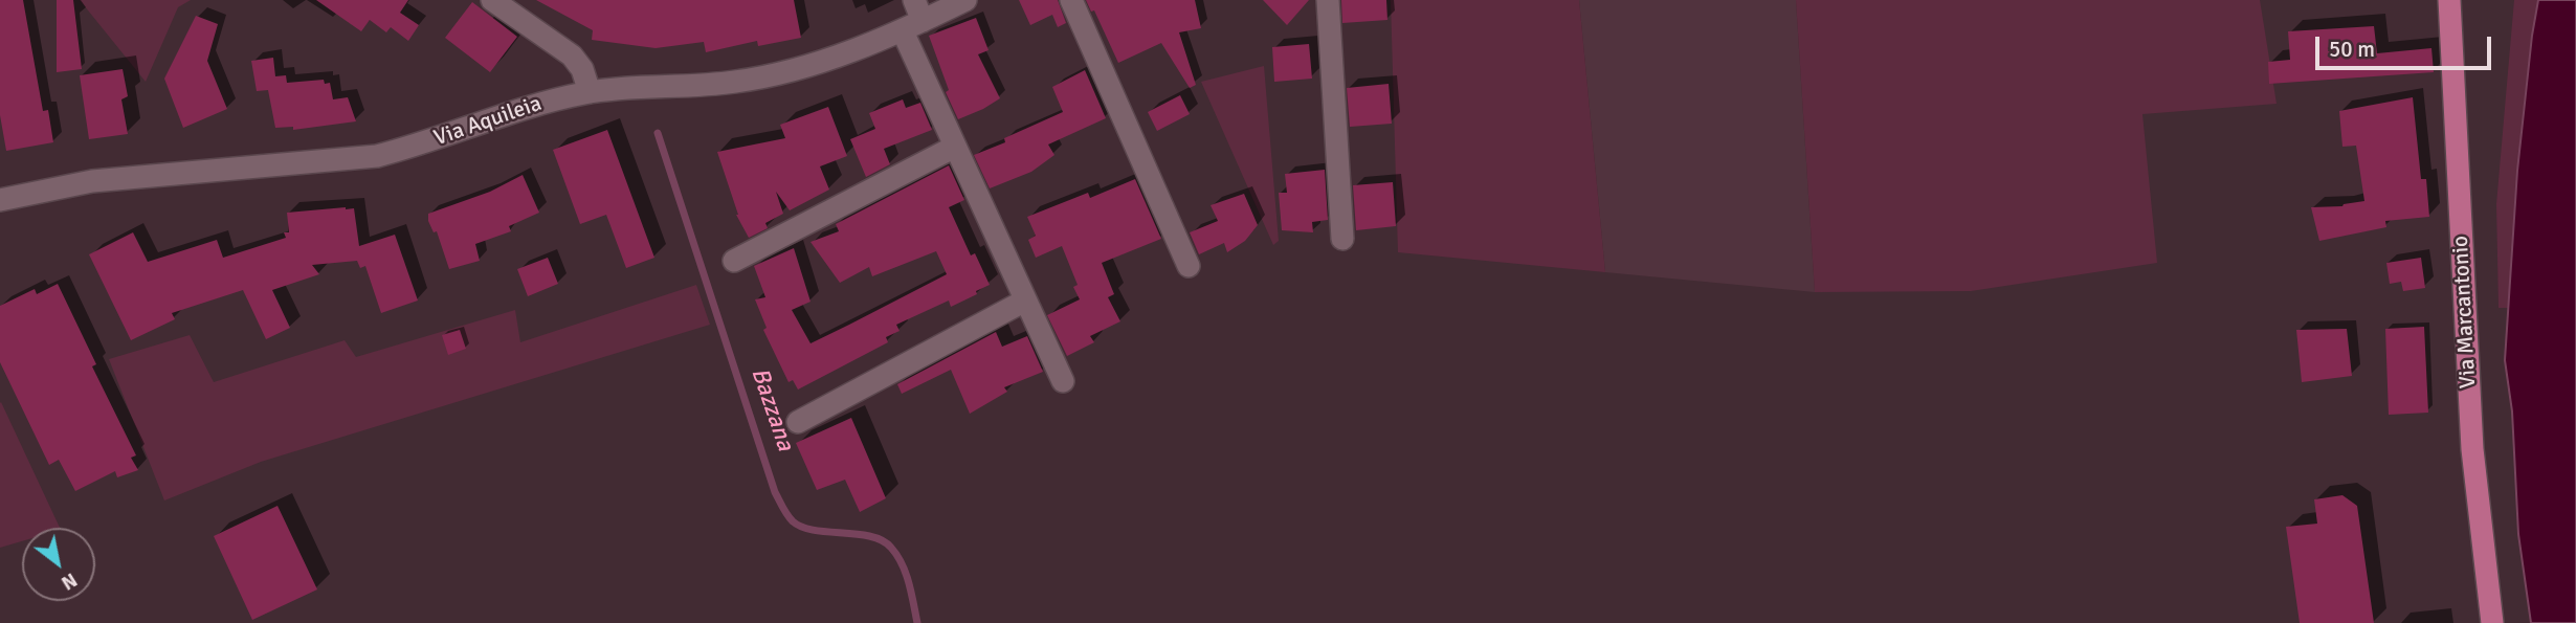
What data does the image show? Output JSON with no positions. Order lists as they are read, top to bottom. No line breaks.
{"streets":{"main road":["Via Marcantonio"],"street":["Via Aquileia"]},"water":["Bazzana"],"scale_bar":"50 m","north":"bottom right"}
